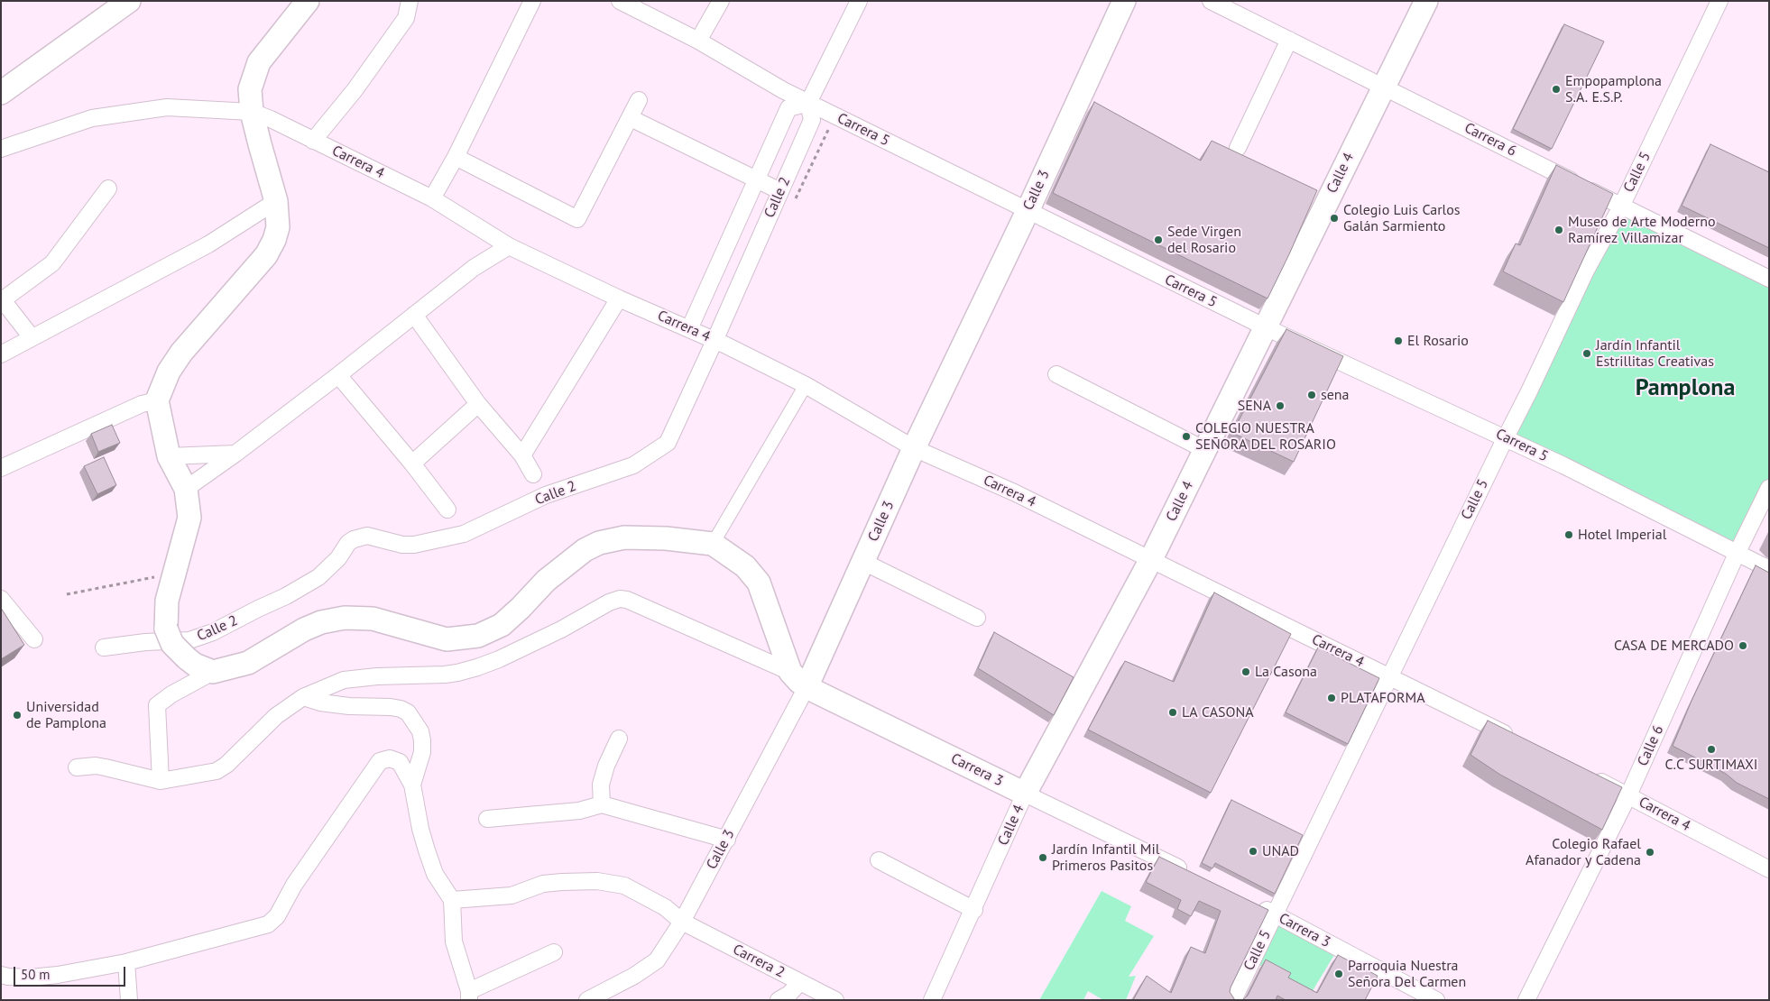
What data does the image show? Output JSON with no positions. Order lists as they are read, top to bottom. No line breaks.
{"streets":{"main road":["Calle 4","Calle 3","Carrera 3"],"street":["Carrera 5","Carrera 6","Carrera 4","Calle 5","Calle 2","Calle 6","Carrera 2"]},"crossings":[["Carrera 5","Calle 5"],["Carrera 5","Calle 4"],["Carrera 5","Calle 3"],["Carrera 5","Calle 2"],["Carrera 5","Calle 6"],["Carrera 6","Calle 5"],["Carrera 6","Calle 4"],["Carrera 4","Calle 5"],["Carrera 4","Calle 4"],["Carrera 4","Calle 3"],["Carrera 4","Calle 2"],["Carrera 4","Calle 6"],["Calle 5","Carrera 3"],["Calle 4","Carrera 3"],["Calle 3","Carrera 3"],["Calle 3","Carrera 2"]],"districts":["Pamplona"],"places":["Empopamplona S.A. E.S.P.","Colegio Luis Carlos Galán Sarmiento","Museo de Arte Moderno Ramírez Villamizar","Sede Virgen del Rosario","El Rosario","Jardín Infantil Estrillitas Creativas","sena","SENA","COLEGIO NUESTRA SEÑORA DEL ROSARIO","Hotel Imperial","CASA DE MERCADO","La Casona","PLATAFORMA","LA CASONA","Universidad de Pamplona","C.C SURTIMAXI","UNAD","Colegio Rafael Afanador y Cadena","Jardín Infantil Mil Primeros Pasitos","Parroquia Nuestra Señora Del Carmen"],"scale_bar":"50 m"}
